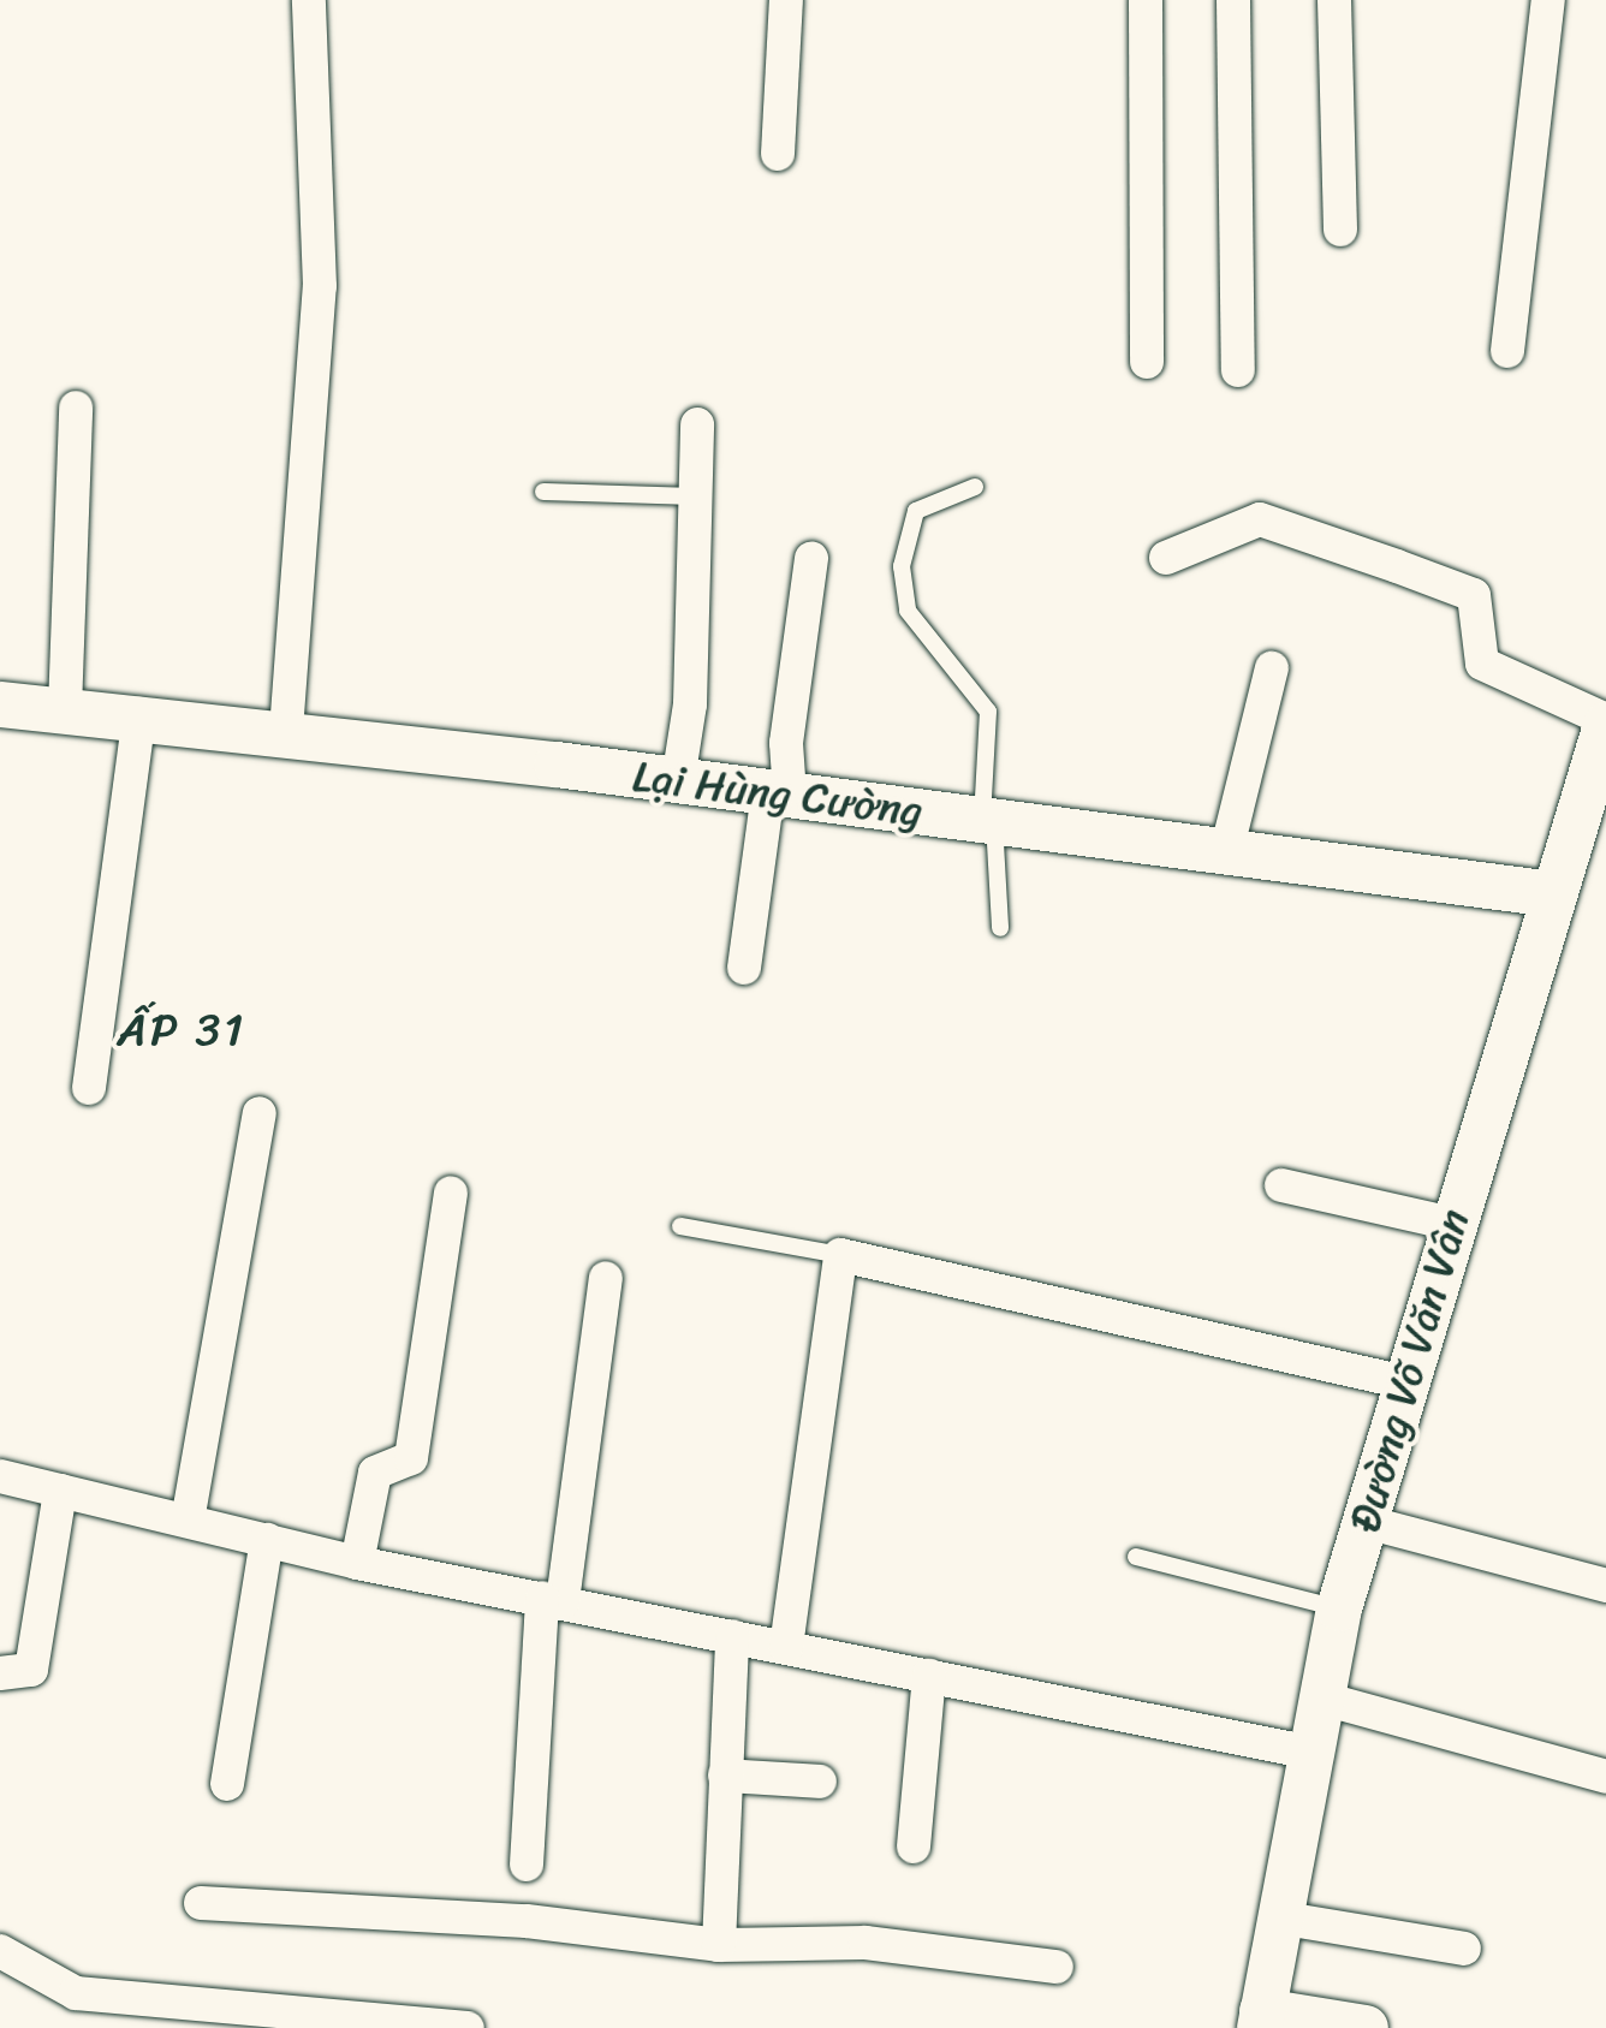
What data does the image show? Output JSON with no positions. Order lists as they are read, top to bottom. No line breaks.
{"streets":{"street":["Lại Hùng Cường","Đường Võ Văn Vân"]},"crossings":[["Lại Hùng Cường","Đường Võ Văn Vân"]],"districts":["ẤP 31"]}
